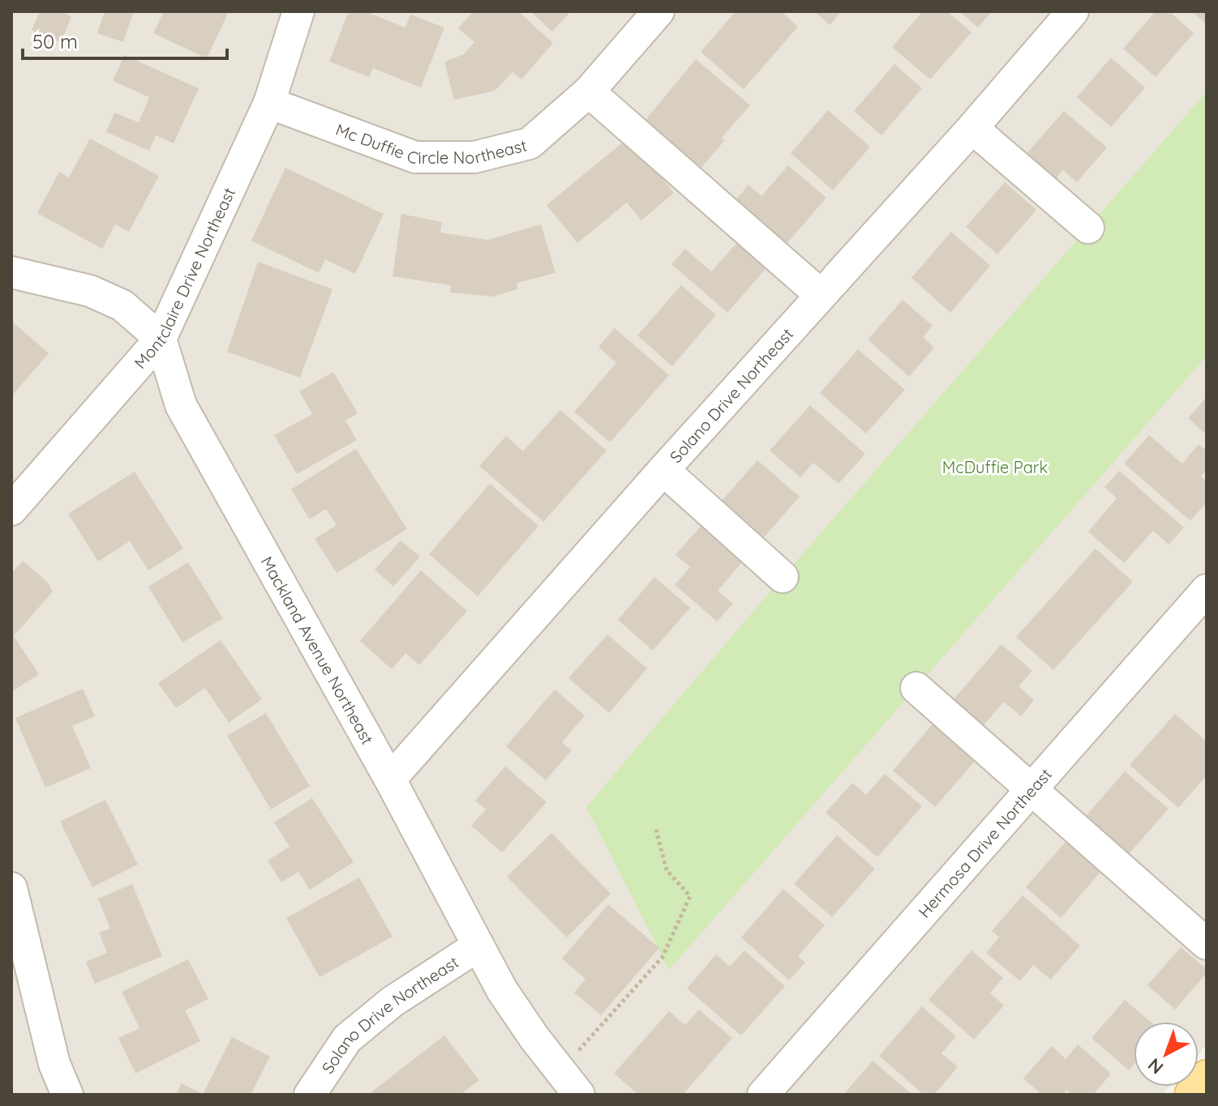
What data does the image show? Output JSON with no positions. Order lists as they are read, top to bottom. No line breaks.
{"streets":{"street":["Mc Duffie Circle Northeast","Montclaire Drive Northeast","Solano Drive Northeast","Mackland Avenue Northeast","Hermosa Drive Northeast"]},"crossings":[["Mc Duffie Circle Northeast","Montclaire Drive Northeast"],["Montclaire Drive Northeast","Mackland Avenue Northeast"],["Solano Drive Northeast","Mackland Avenue Northeast"]],"parks":["McDuffie Park"],"scale_bar":"50 m","north":"bottom left"}
